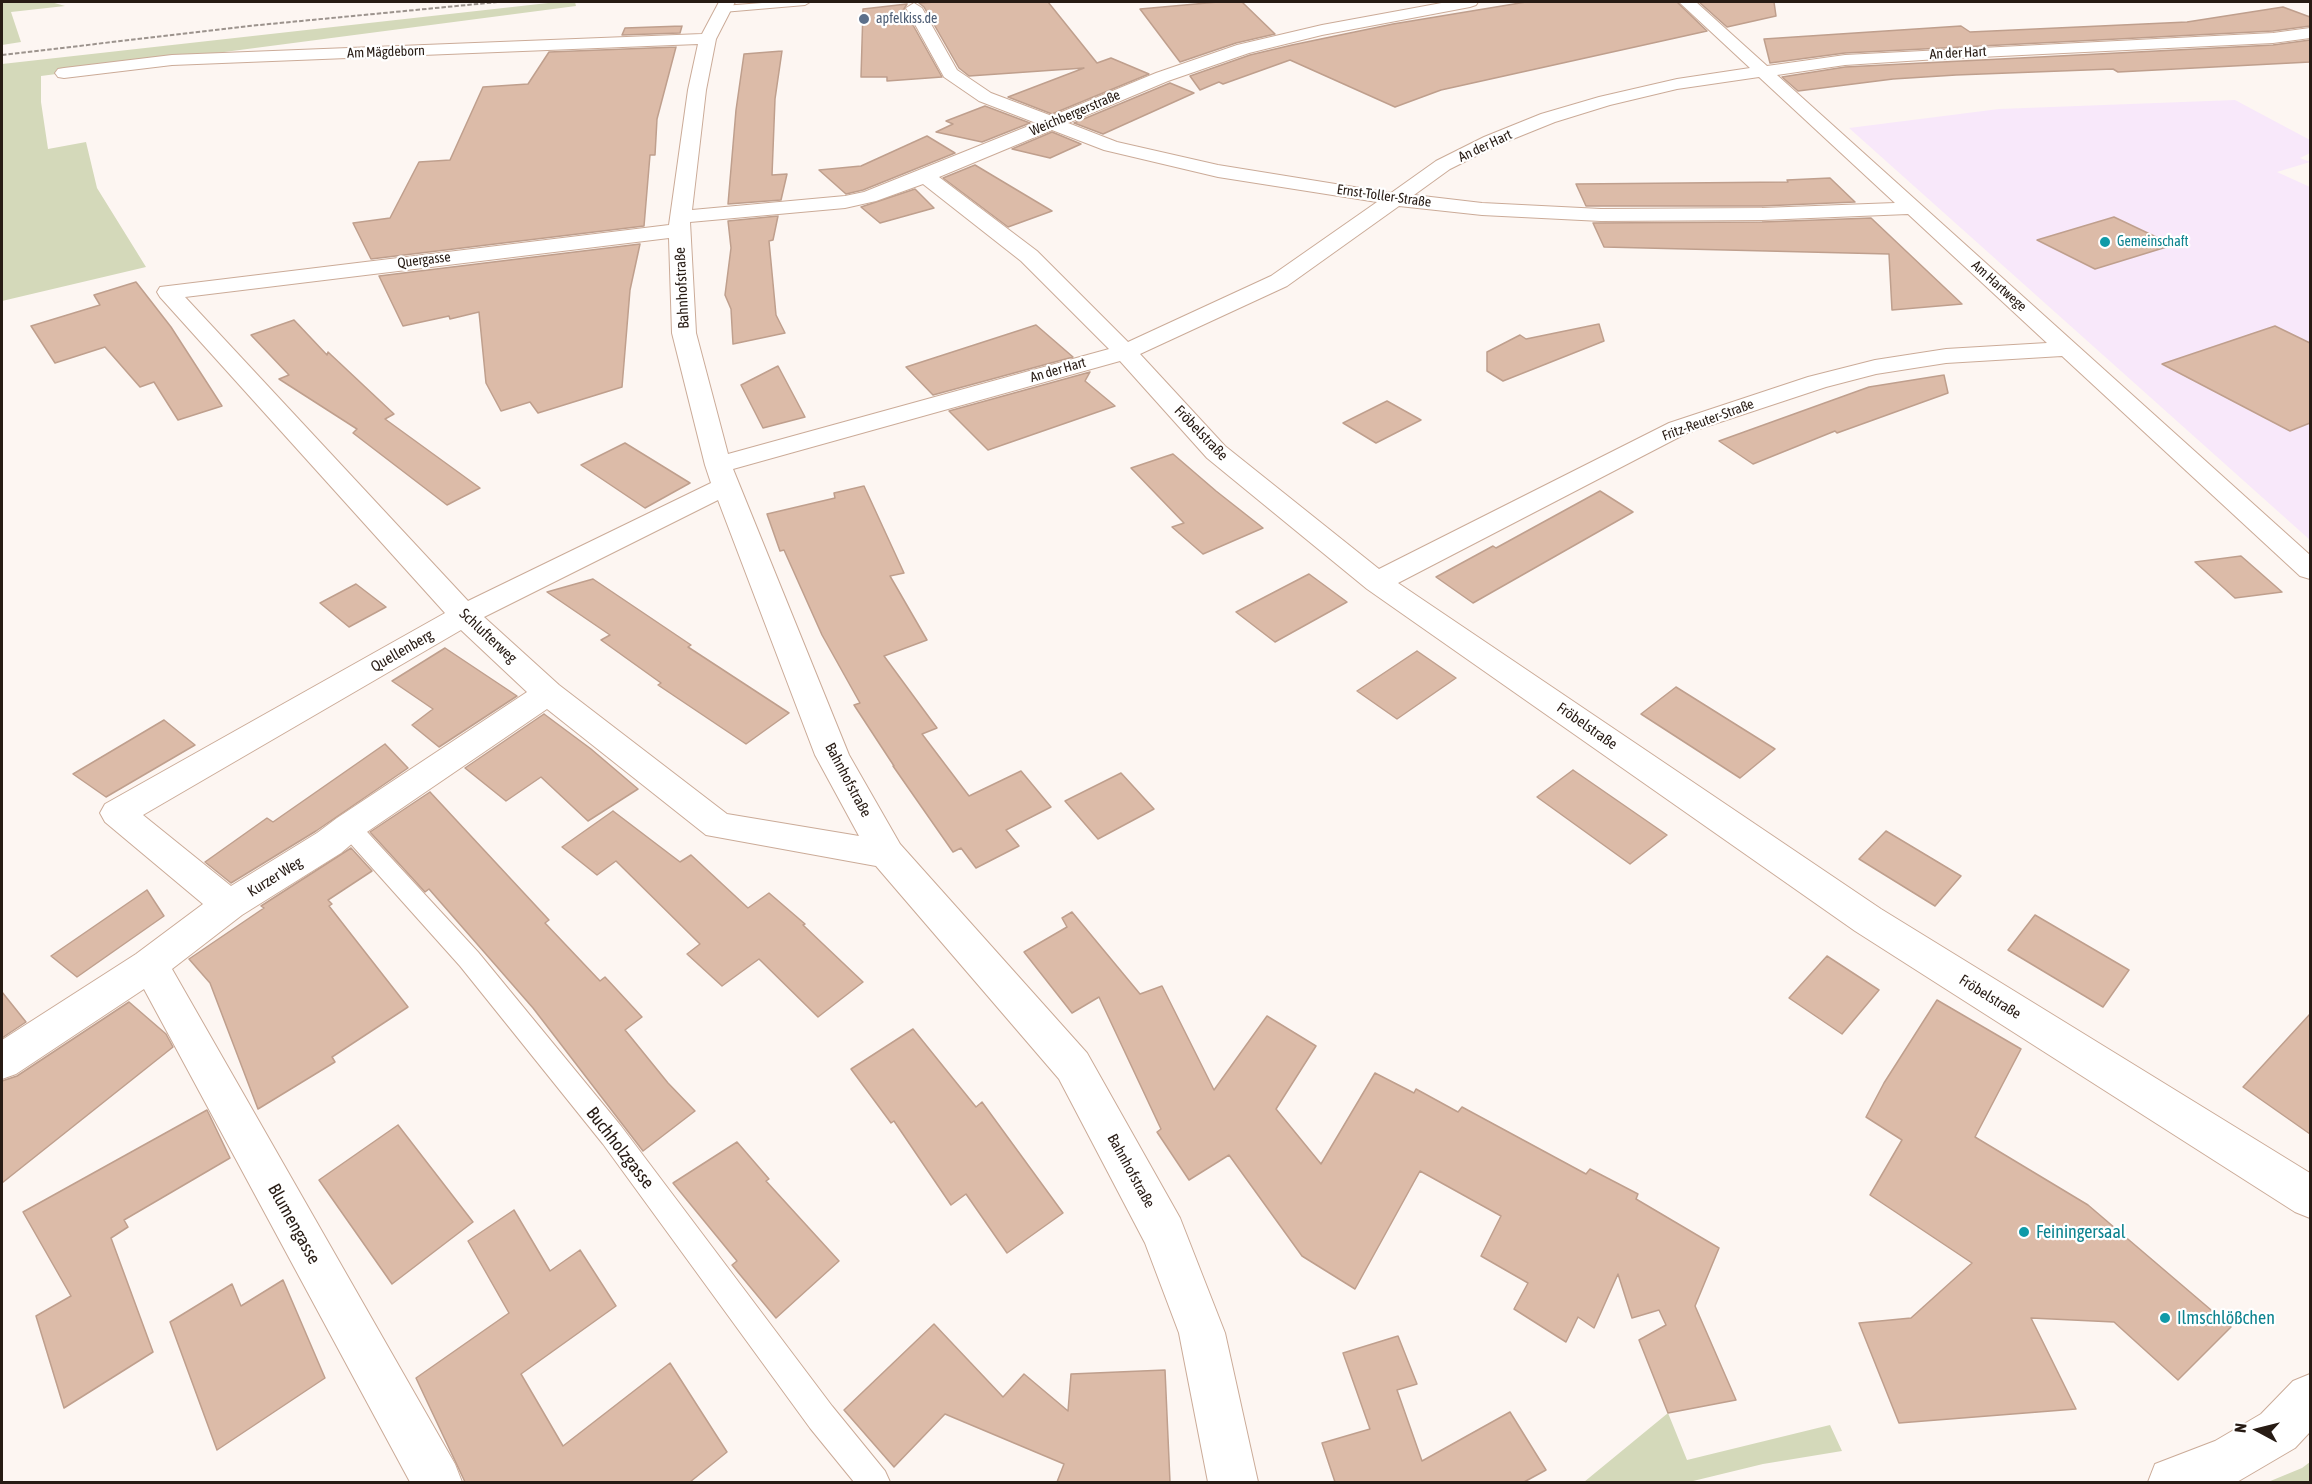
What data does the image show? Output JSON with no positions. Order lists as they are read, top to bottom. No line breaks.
{"streets":{"street":["Am Mägdeborn","An der Hart","Weichbergerstraße","Ernst-Toller-Straße","Quergasse","Am Hartwege","Bahnhofstraße","Fritz-Reuter-Straße","Fröbelstraße","Schlufterweg","Quellenberg","Kurzer Weg","Blumengasse"],"lane":["Buchholzgasse"]},"crossings":[["Am Mägdeborn","Bahnhofstraße"],["An der Hart","Ernst-Toller-Straße"],["An der Hart","Am Hartwege"],["An der Hart","Bahnhofstraße"],["An der Hart","Fröbelstraße"],["An der Hart","Quellenberg"],["Weichbergerstraße","Ernst-Toller-Straße"],["Weichbergerstraße","Quergasse"],["Weichbergerstraße","Bahnhofstraße"],["Weichbergerstraße","Fröbelstraße"],["Ernst-Toller-Straße","Am Hartwege"],["Quergasse","Bahnhofstraße"],["Quergasse","Schlufterweg"],["Am Hartwege","Fritz-Reuter-Straße"],["Bahnhofstraße","Schlufterweg"],["Bahnhofstraße","Quellenberg"],["Fritz-Reuter-Straße","Fröbelstraße"],["Schlufterweg","Quellenberg"],["Schlufterweg","Kurzer Weg"],["Quellenberg","Kurzer Weg"],["Kurzer Weg","Buchholzgasse"],["Kurzer Weg","Blumengasse"]],"places":["apfelkiss.de","Gemeinschaft","Feiningersaal","Ilmschlößchen"],"north":"left"}
